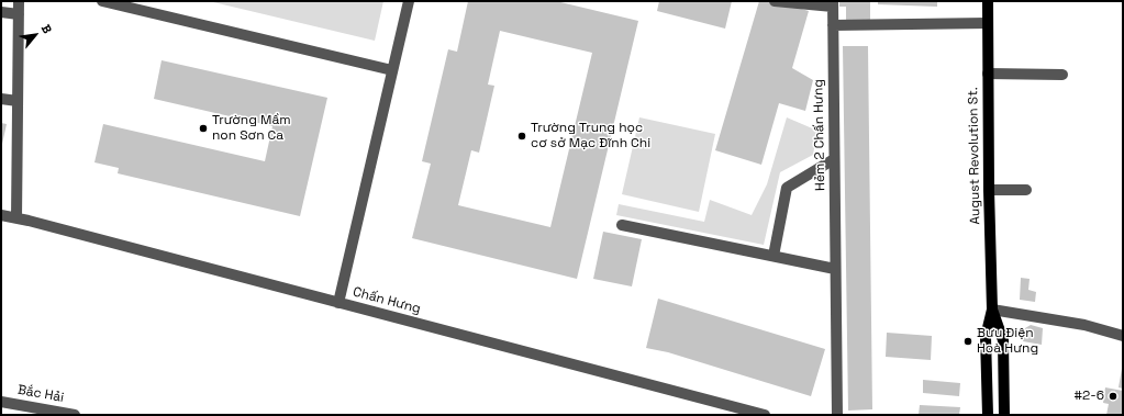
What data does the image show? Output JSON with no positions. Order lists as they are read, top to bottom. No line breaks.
{"streets":{"main road":["August Revolution St."],"street":["Hẻm 2 Chấn Hưng","Chấn Hưng","Bắc Hải"]},"places":["Trường Mầm non Sơn Ca","Trường Trung học cơ sở Mạc Đĩnh Chi","Bưu Điện Hoà Hưng","#2-6"],"north":"top right"}
